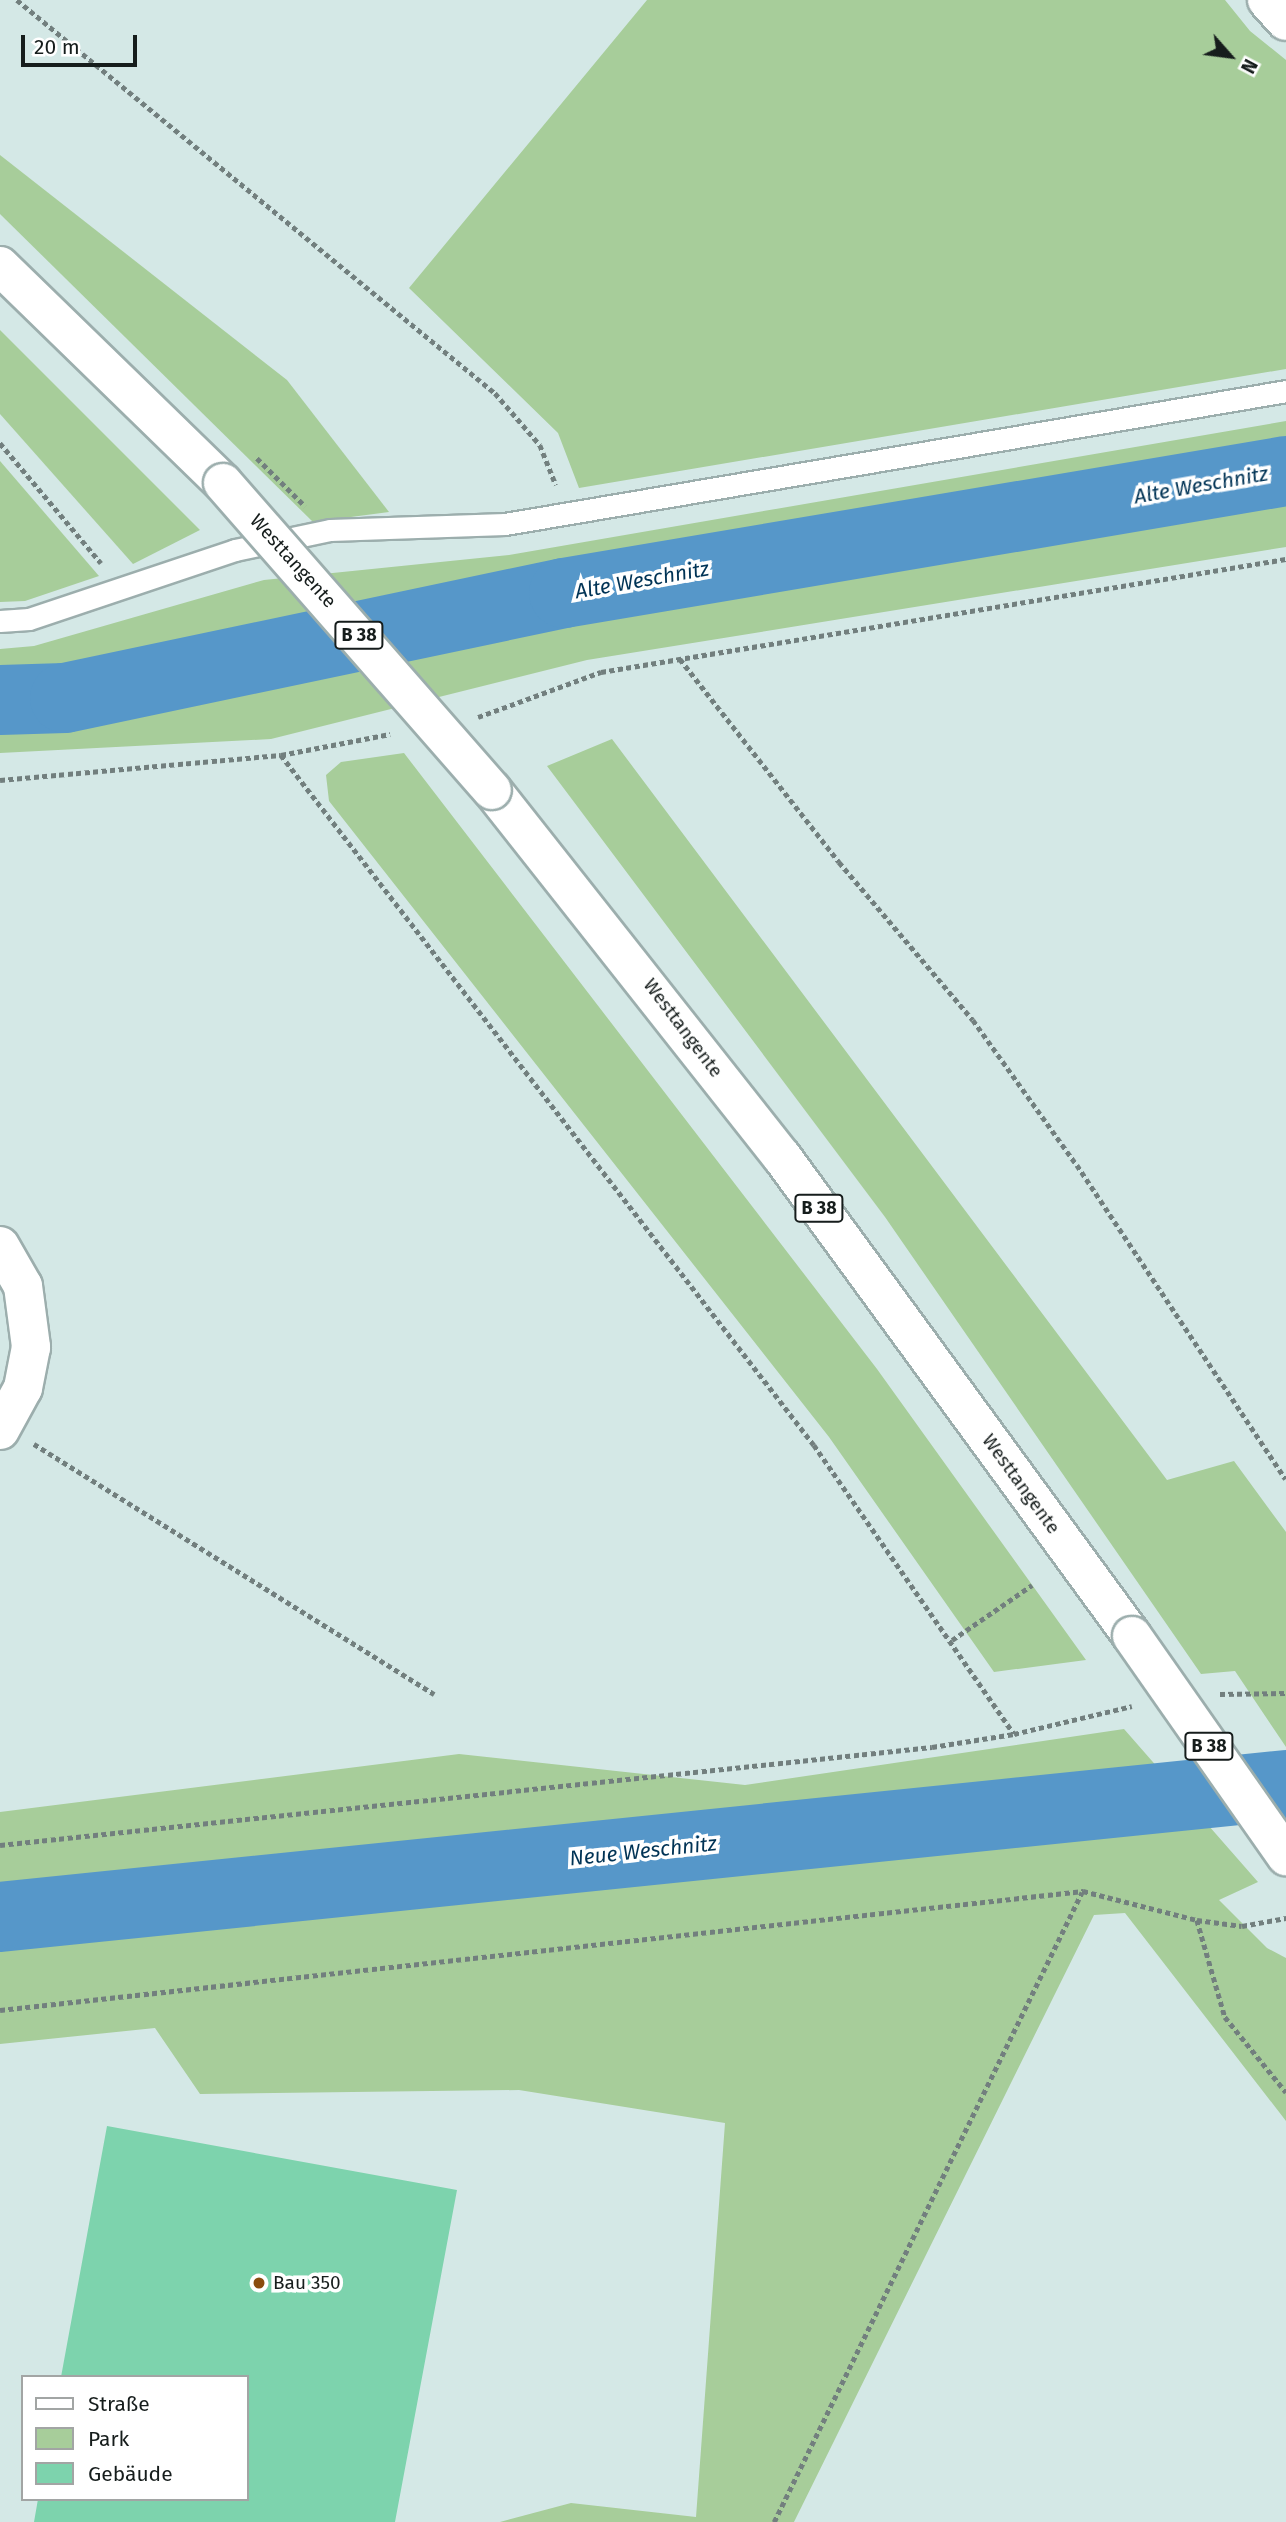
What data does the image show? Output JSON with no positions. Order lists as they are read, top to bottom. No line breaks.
{"streets":{"main road":["Westtangente","B 38"]},"water":["Alte Weschnitz","Neue Weschnitz"],"places":["Bau 350"],"legend":["Straße","Park","Gebäude"],"scale_bar":"20 m","north":"bottom right"}
